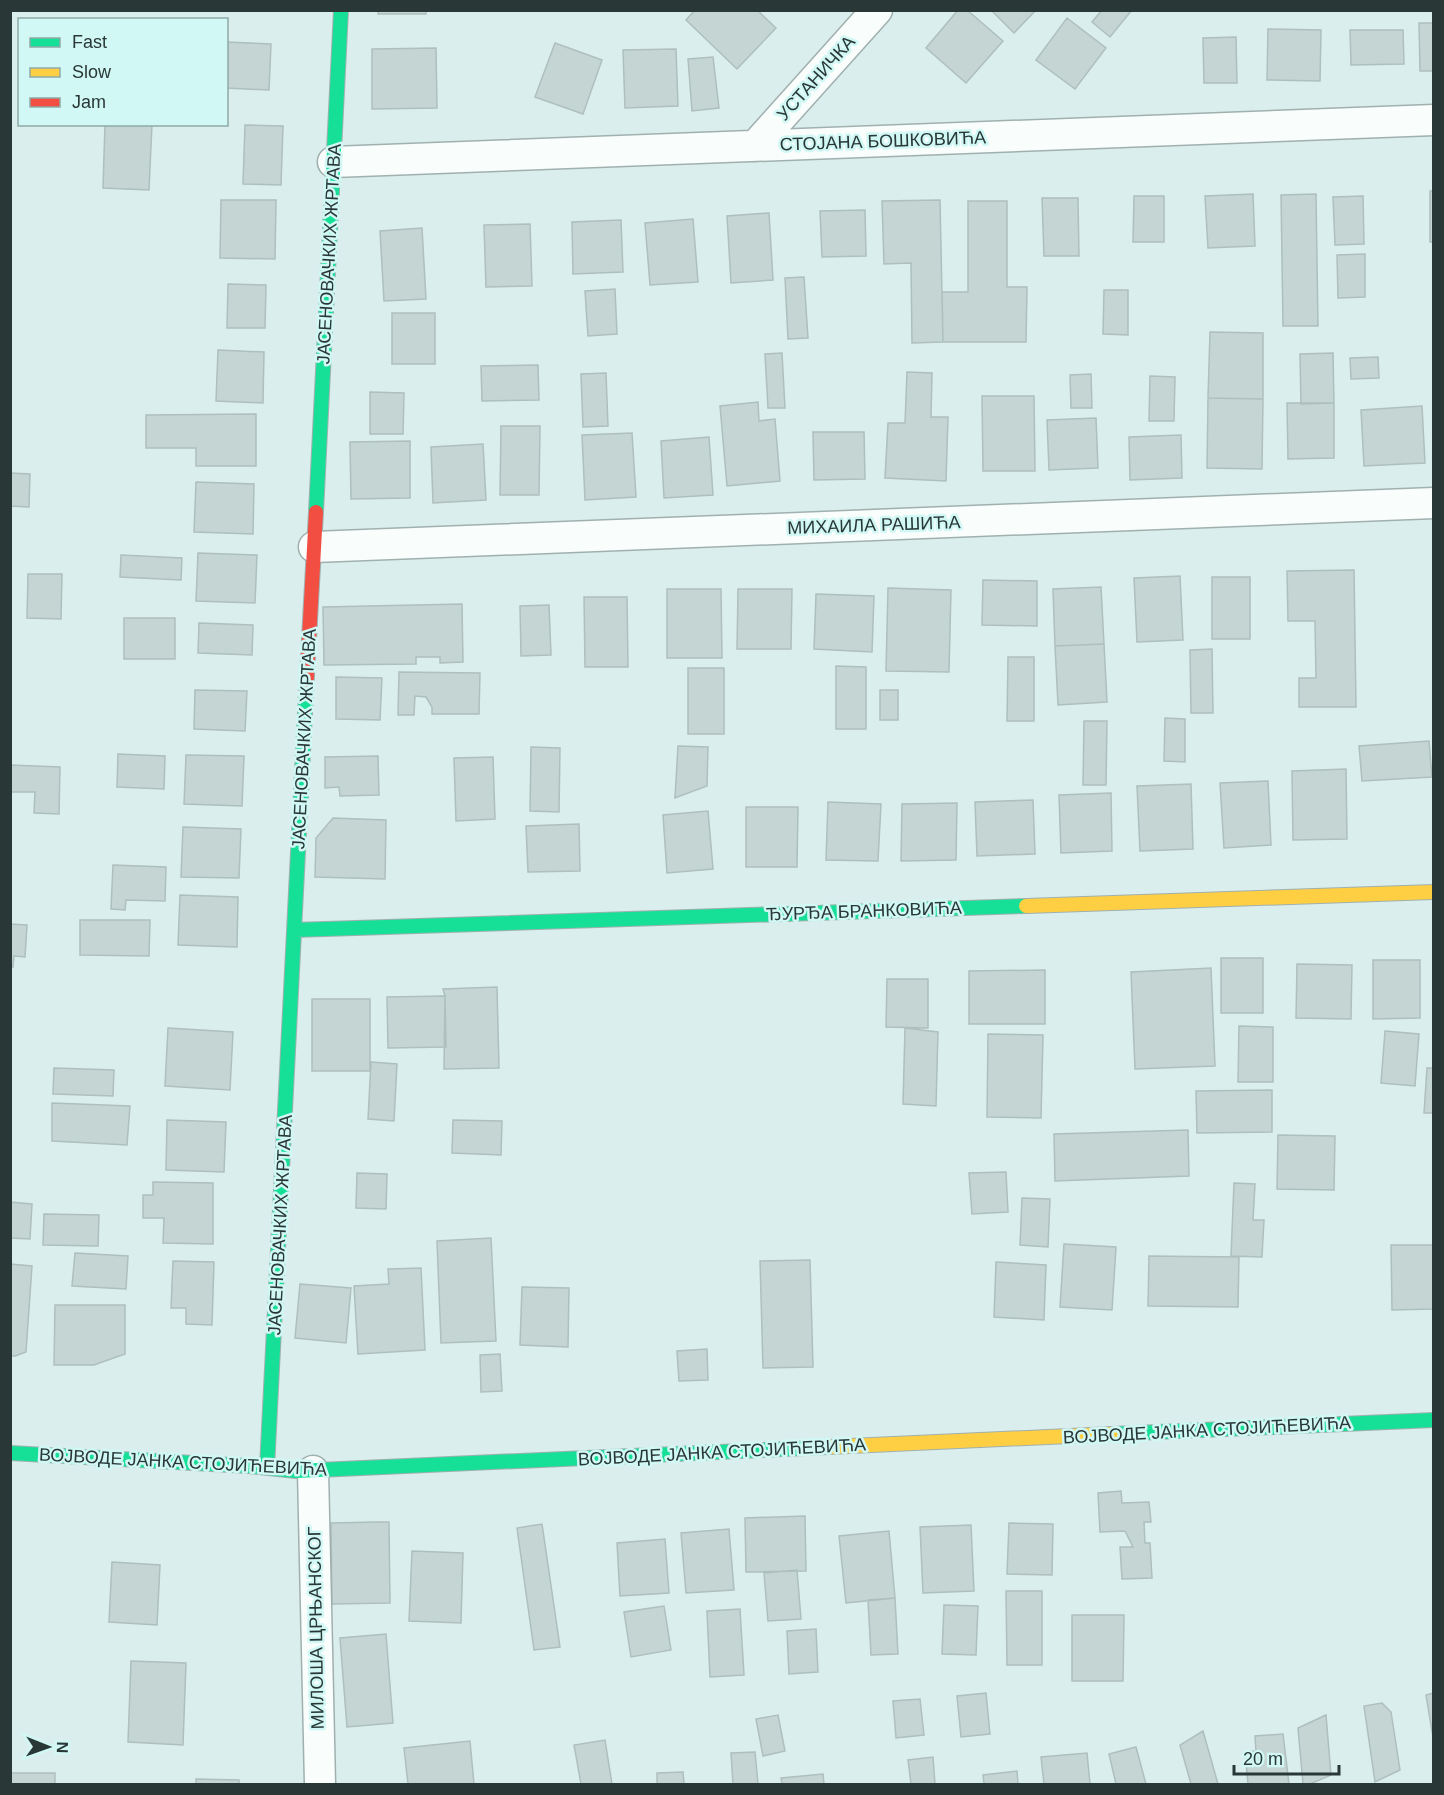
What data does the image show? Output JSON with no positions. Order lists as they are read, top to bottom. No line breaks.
{"streets":{"street":["УСТАНИЧКА","СТОЈАНА БОШКОВИЋА","ЈАСЕНОВАЧКИХ ЖРТАВА","МИХАИЛА РАШИЋА","ЂУРЂА БРАНКОВИЋА","ВОЈВОДЕ ЈАНКА СТОЈИЋЕВИЋА","МИЛОША ЦРЊАНСКОГ"]},"crossings":[["УСТАНИЧКА","СТОЈАНА БОШКОВИЋА"],["СТОЈАНА БОШКОВИЋА","ЈАСЕНОВАЧКИХ ЖРТАВА"],["ЈАСЕНОВАЧКИХ ЖРТАВА","МИХАИЛА РАШИЋА"],["ЈАСЕНОВАЧКИХ ЖРТАВА","ЂУРЂА БРАНКОВИЋА"],["ЈАСЕНОВАЧКИХ ЖРТАВА","ВОЈВОДЕ ЈАНКА СТОЈИЋЕВИЋА"],["ВОЈВОДЕ ЈАНКА СТОЈИЋЕВИЋА","МИЛОША ЦРЊАНСКОГ"]],"legend":["Fast","Slow","Jam"],"scale_bar":"20 m","north":"right"}
